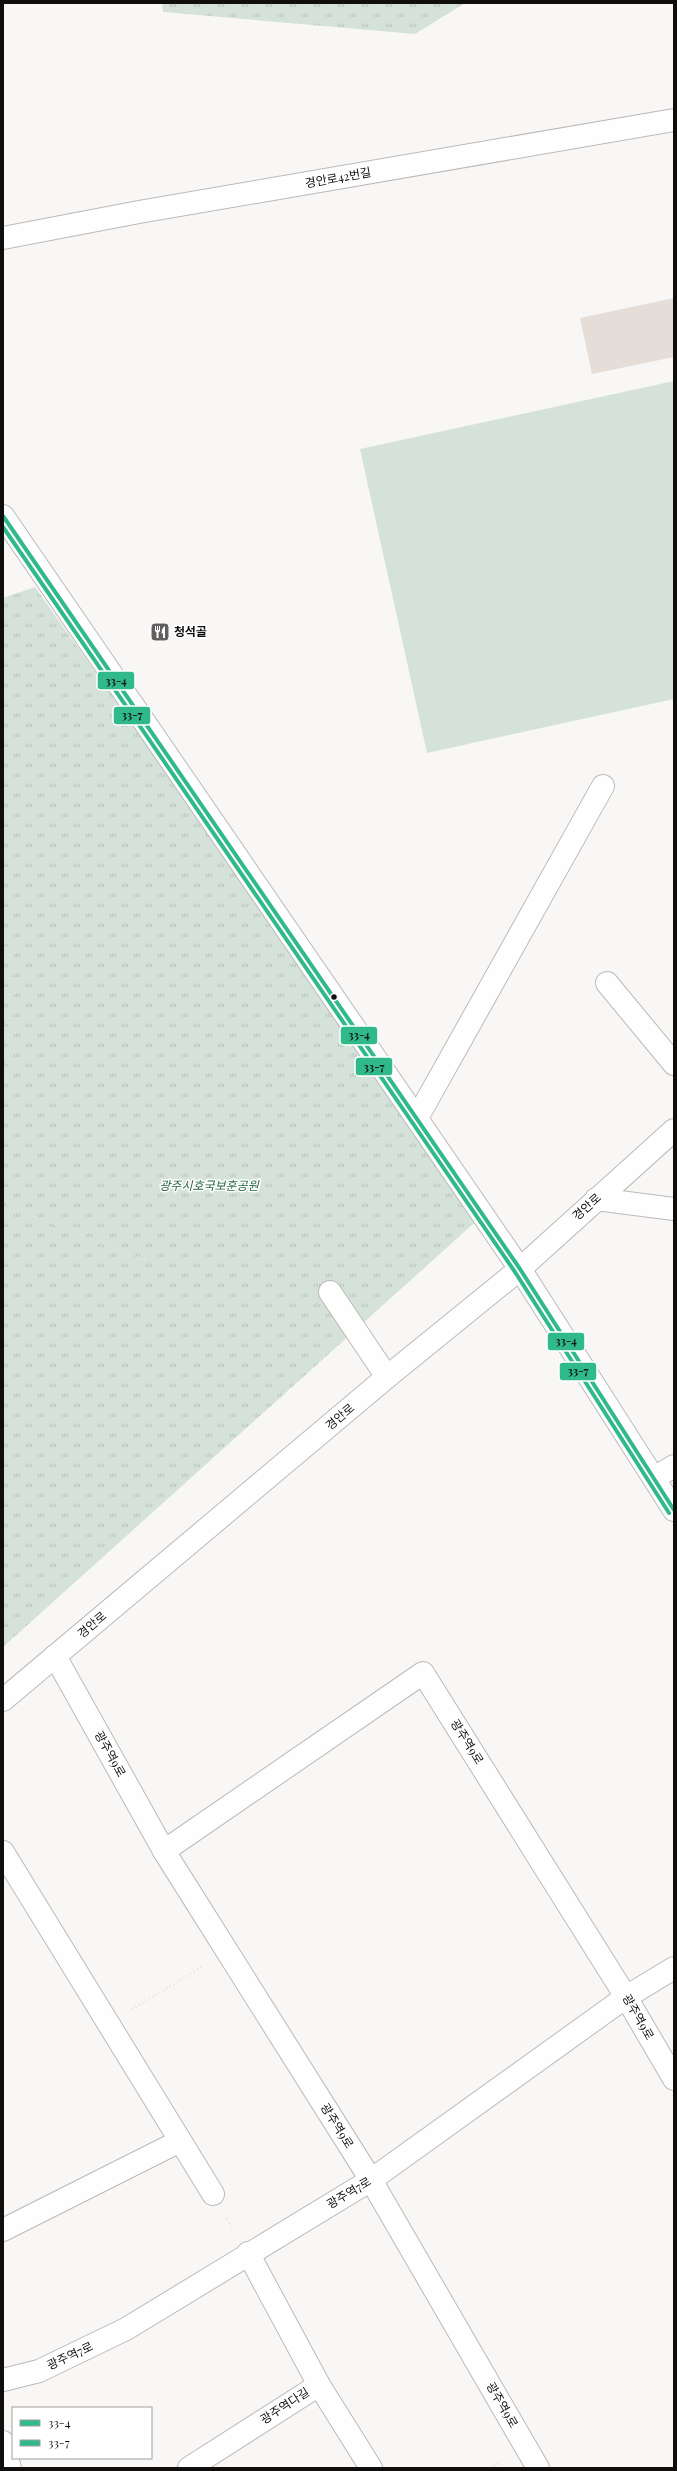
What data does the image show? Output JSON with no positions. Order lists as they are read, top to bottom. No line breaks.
{"streets":{"street":["경안로42번길","경안로","광주역9로","광주역7로","광주역다길"]},"crossings":[["경안로","광주역9로"],["광주역9로","광주역7로"]],"parks":["광주시호국보훈공원"],"places":{"restaurant":["청석골"]},"lines":["transit line 33-4","transit line 33-7"],"legend":["33-4","33-7"]}
